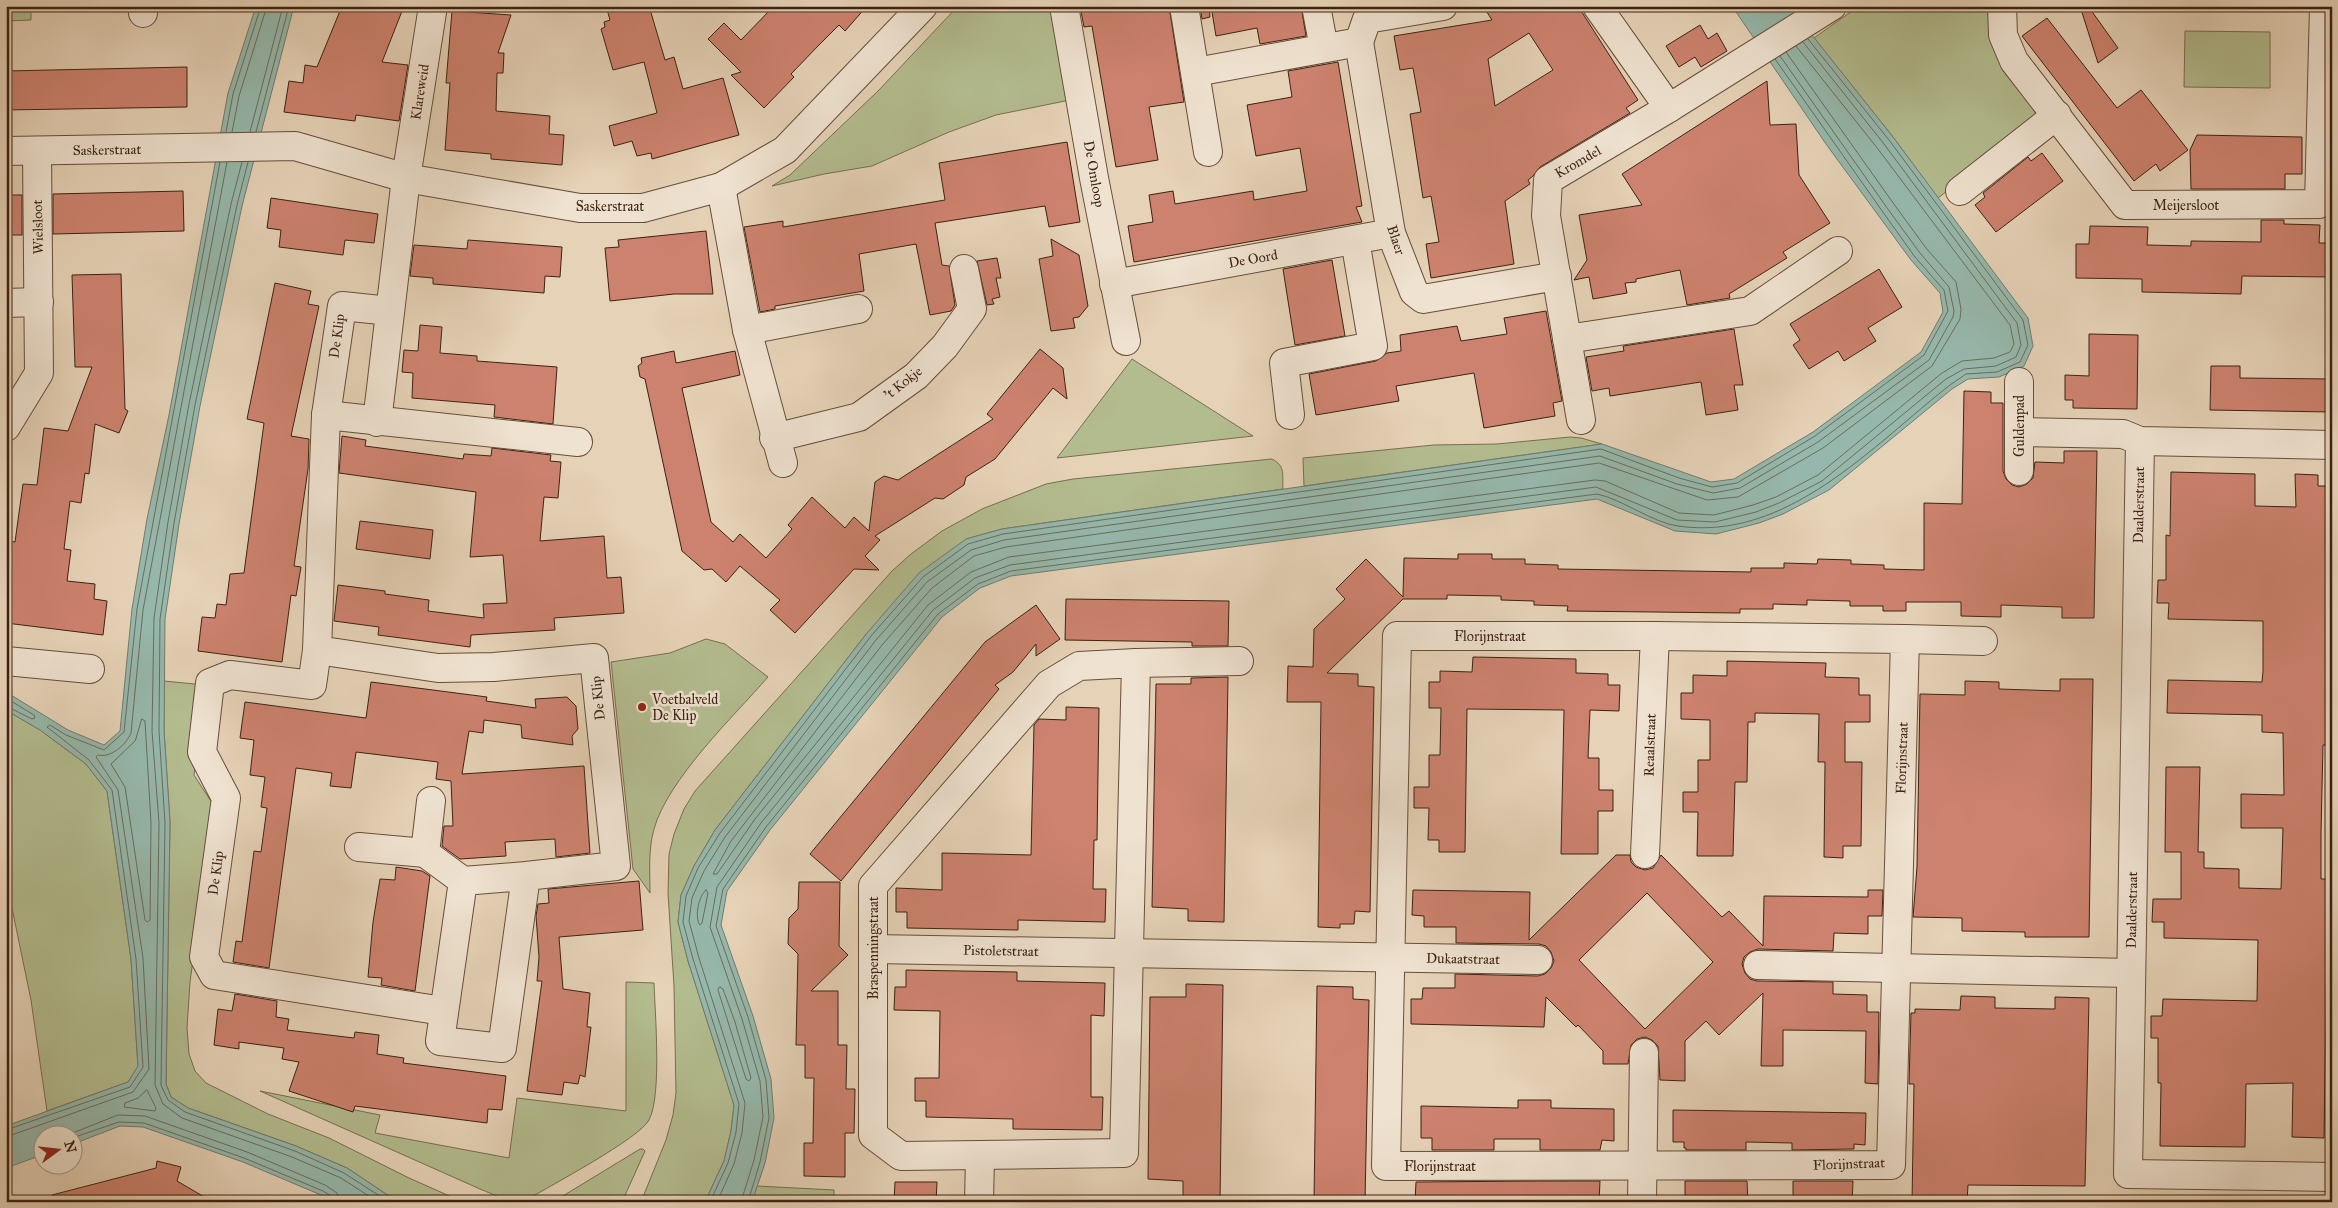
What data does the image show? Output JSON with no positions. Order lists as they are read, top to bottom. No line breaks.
{"streets":{"street":["Klareweid","Saskerstraat","Kromdel","De Omloop","Meijersloot","Wielsloot","Blaer","De Oord","De Klip","'t Kokje","Guldenpad","Daalderstraat","Florijnstraat","Reaalstraat","Braspenningstraat","Pistoletstraat","Dukaatstraat"]},"crossings":[["Klareweid","Saskerstraat"],["Saskerstraat","Wielsloot"],["Kromdel","Blaer"],["De Omloop","De Oord"],["Blaer","De Oord"],["Florijnstraat","Reaalstraat"],["Florijnstraat","Dukaatstraat"],["Braspenningstraat","Pistoletstraat"]],"places":["Voetbalveld De Klip"],"north":"right"}
